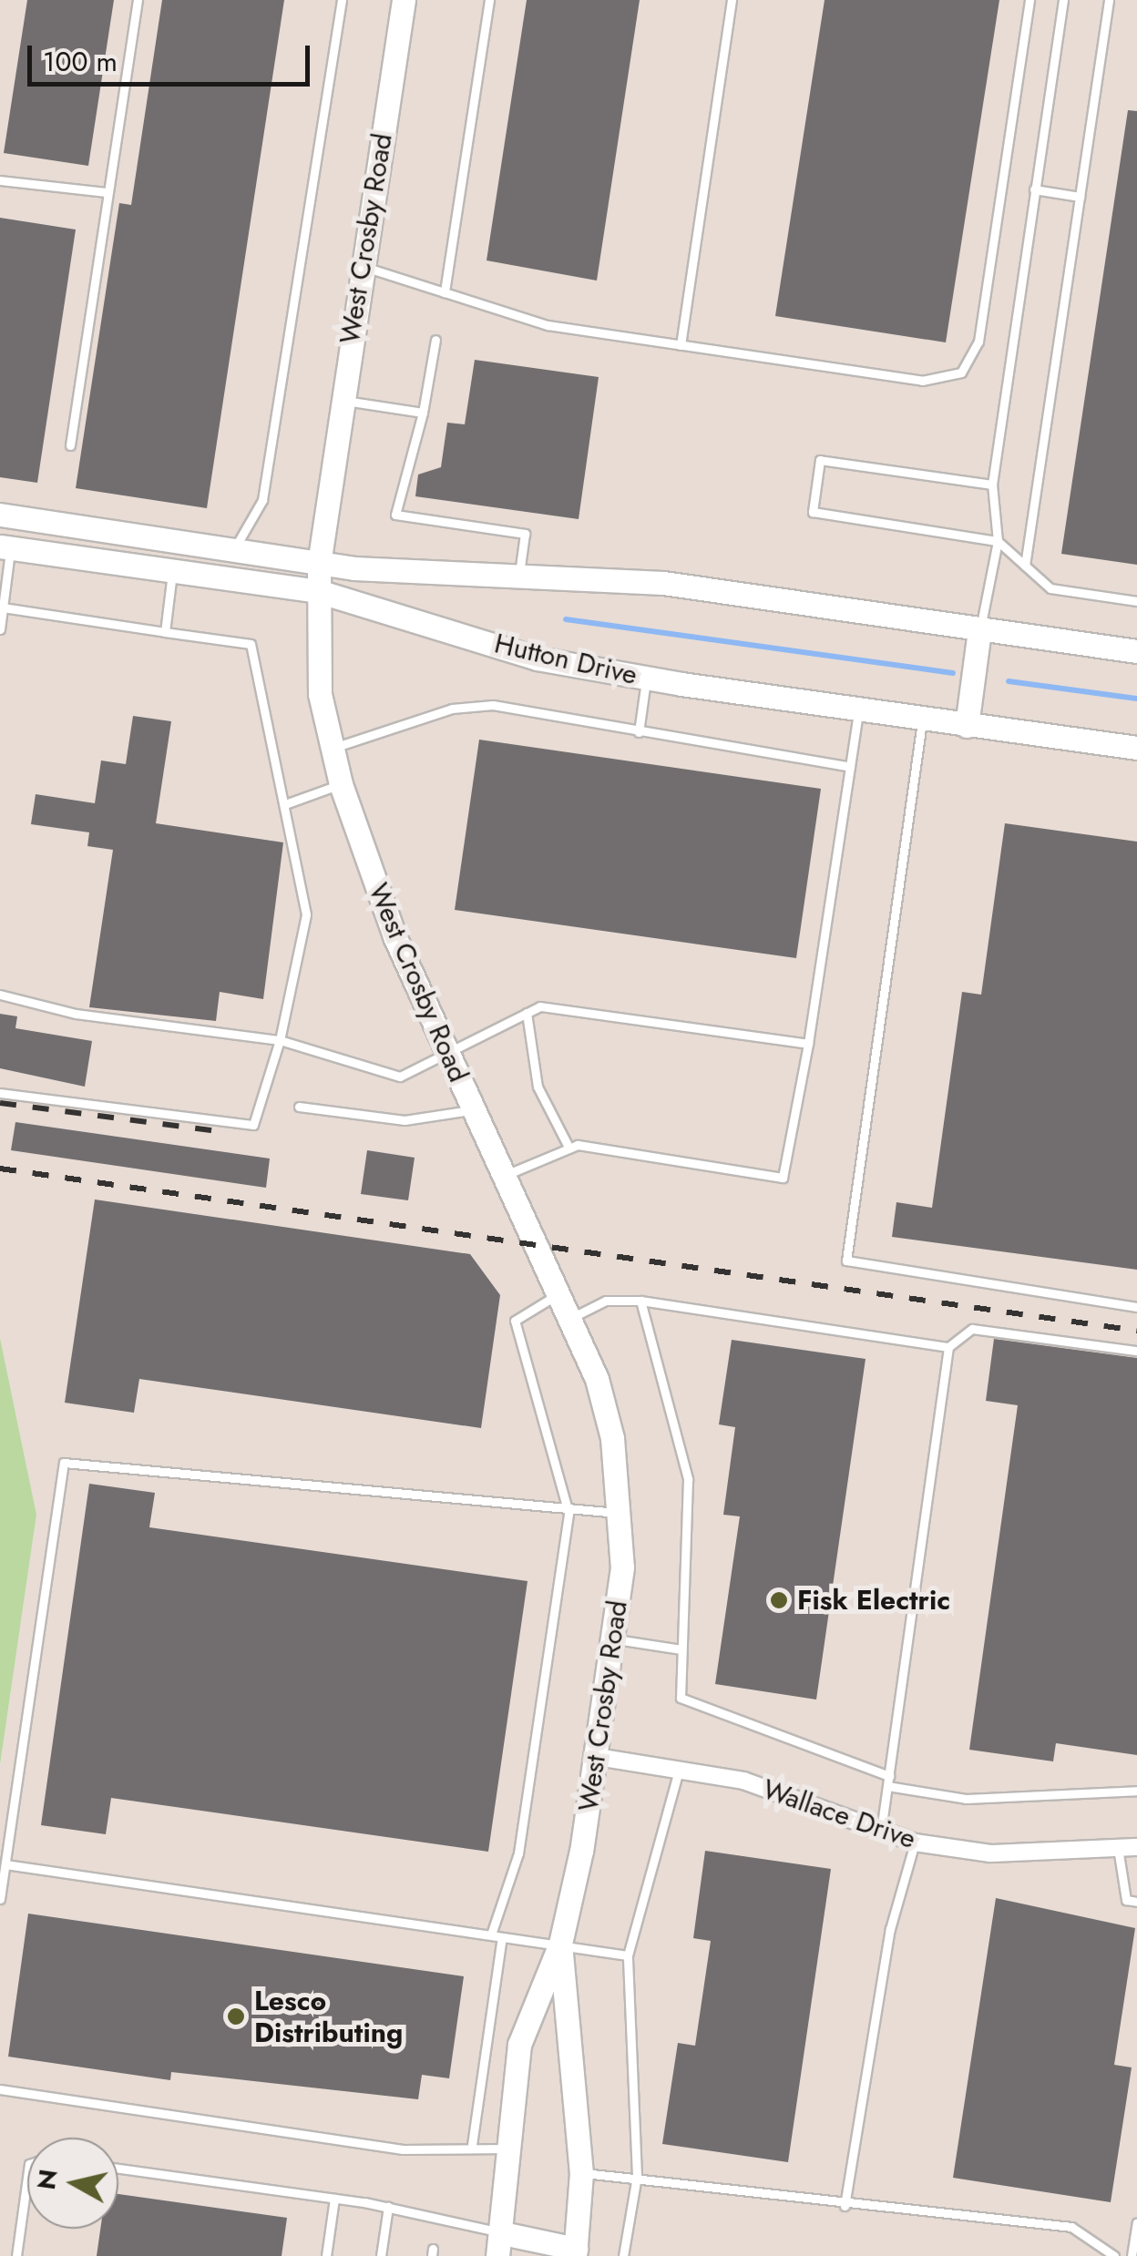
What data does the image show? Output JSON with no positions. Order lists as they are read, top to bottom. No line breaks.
{"streets":{"street":["West Crosby Road","Hutton Drive","Wallace Drive"]},"crossings":[["West Crosby Road","Hutton Drive"],["West Crosby Road","Wallace Drive"]],"places":["Fisk Electric","Lesco Distributing"],"scale_bar":"100 m","north":"left"}
